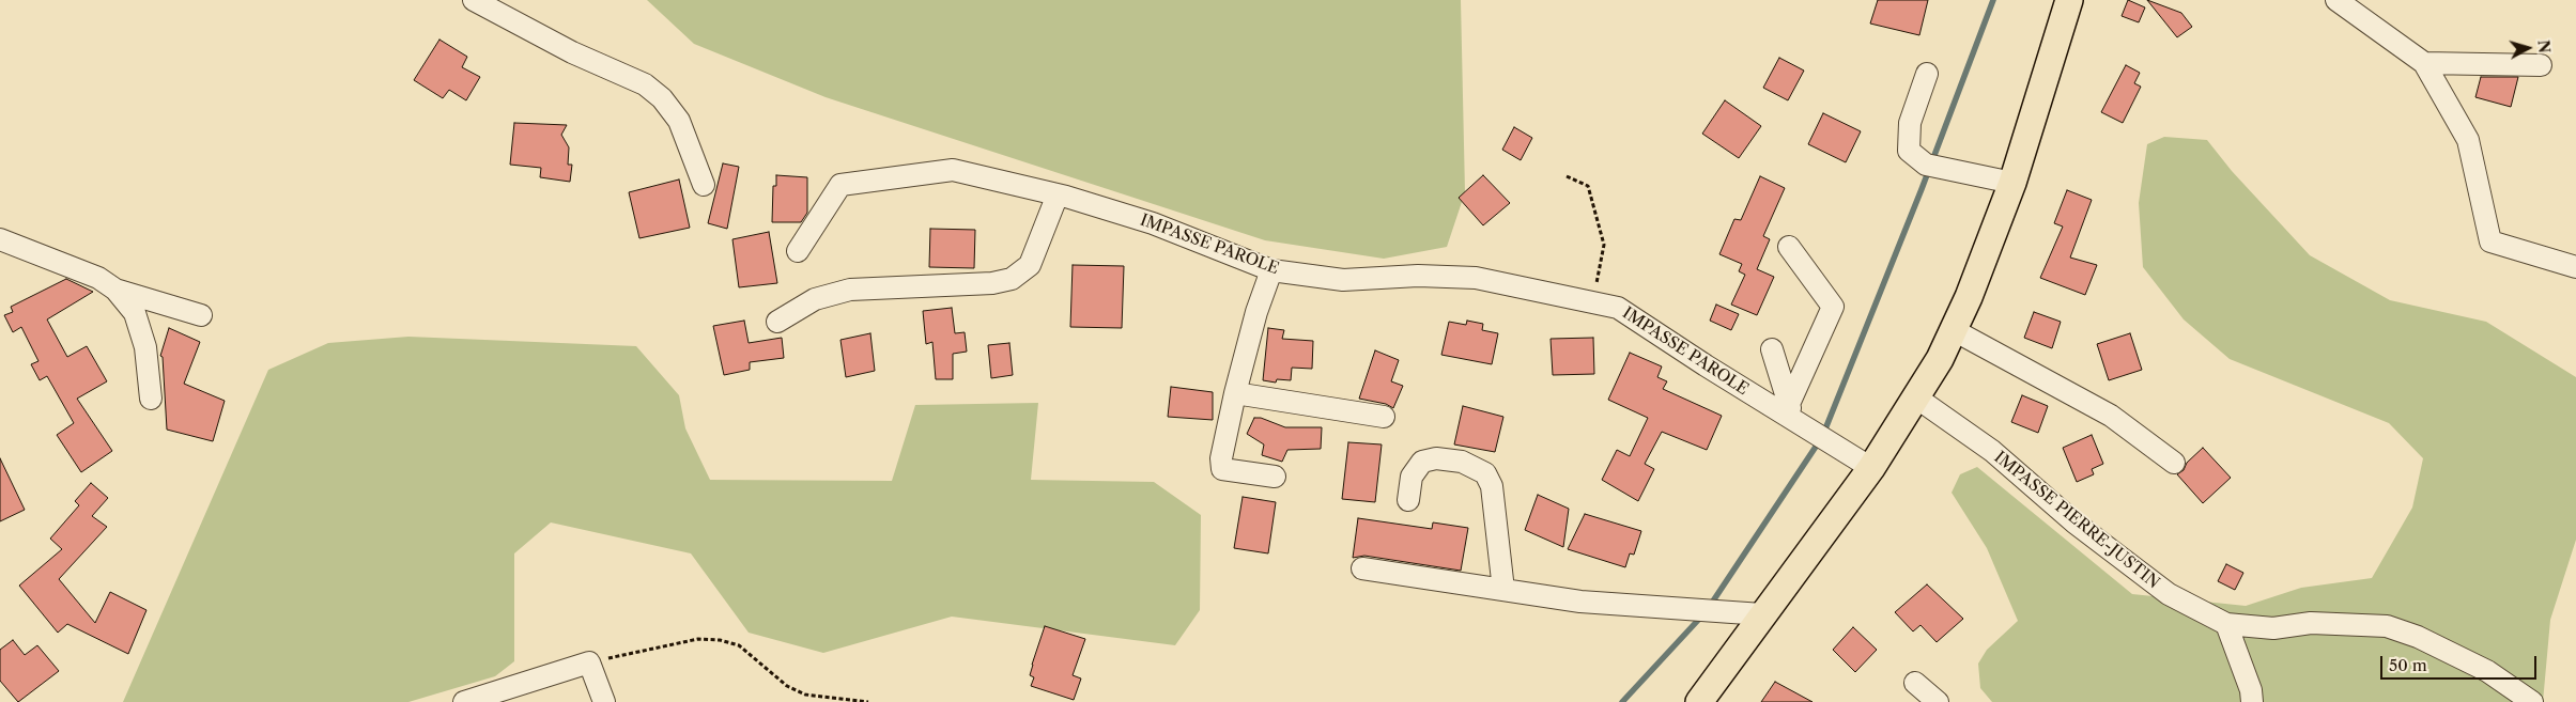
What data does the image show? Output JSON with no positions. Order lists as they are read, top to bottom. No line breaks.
{"streets":{"street":["IMPASSE PAROLE","IMPASSE PIERRE-JUSTIN"]},"scale_bar":"50 m","north":"right"}
